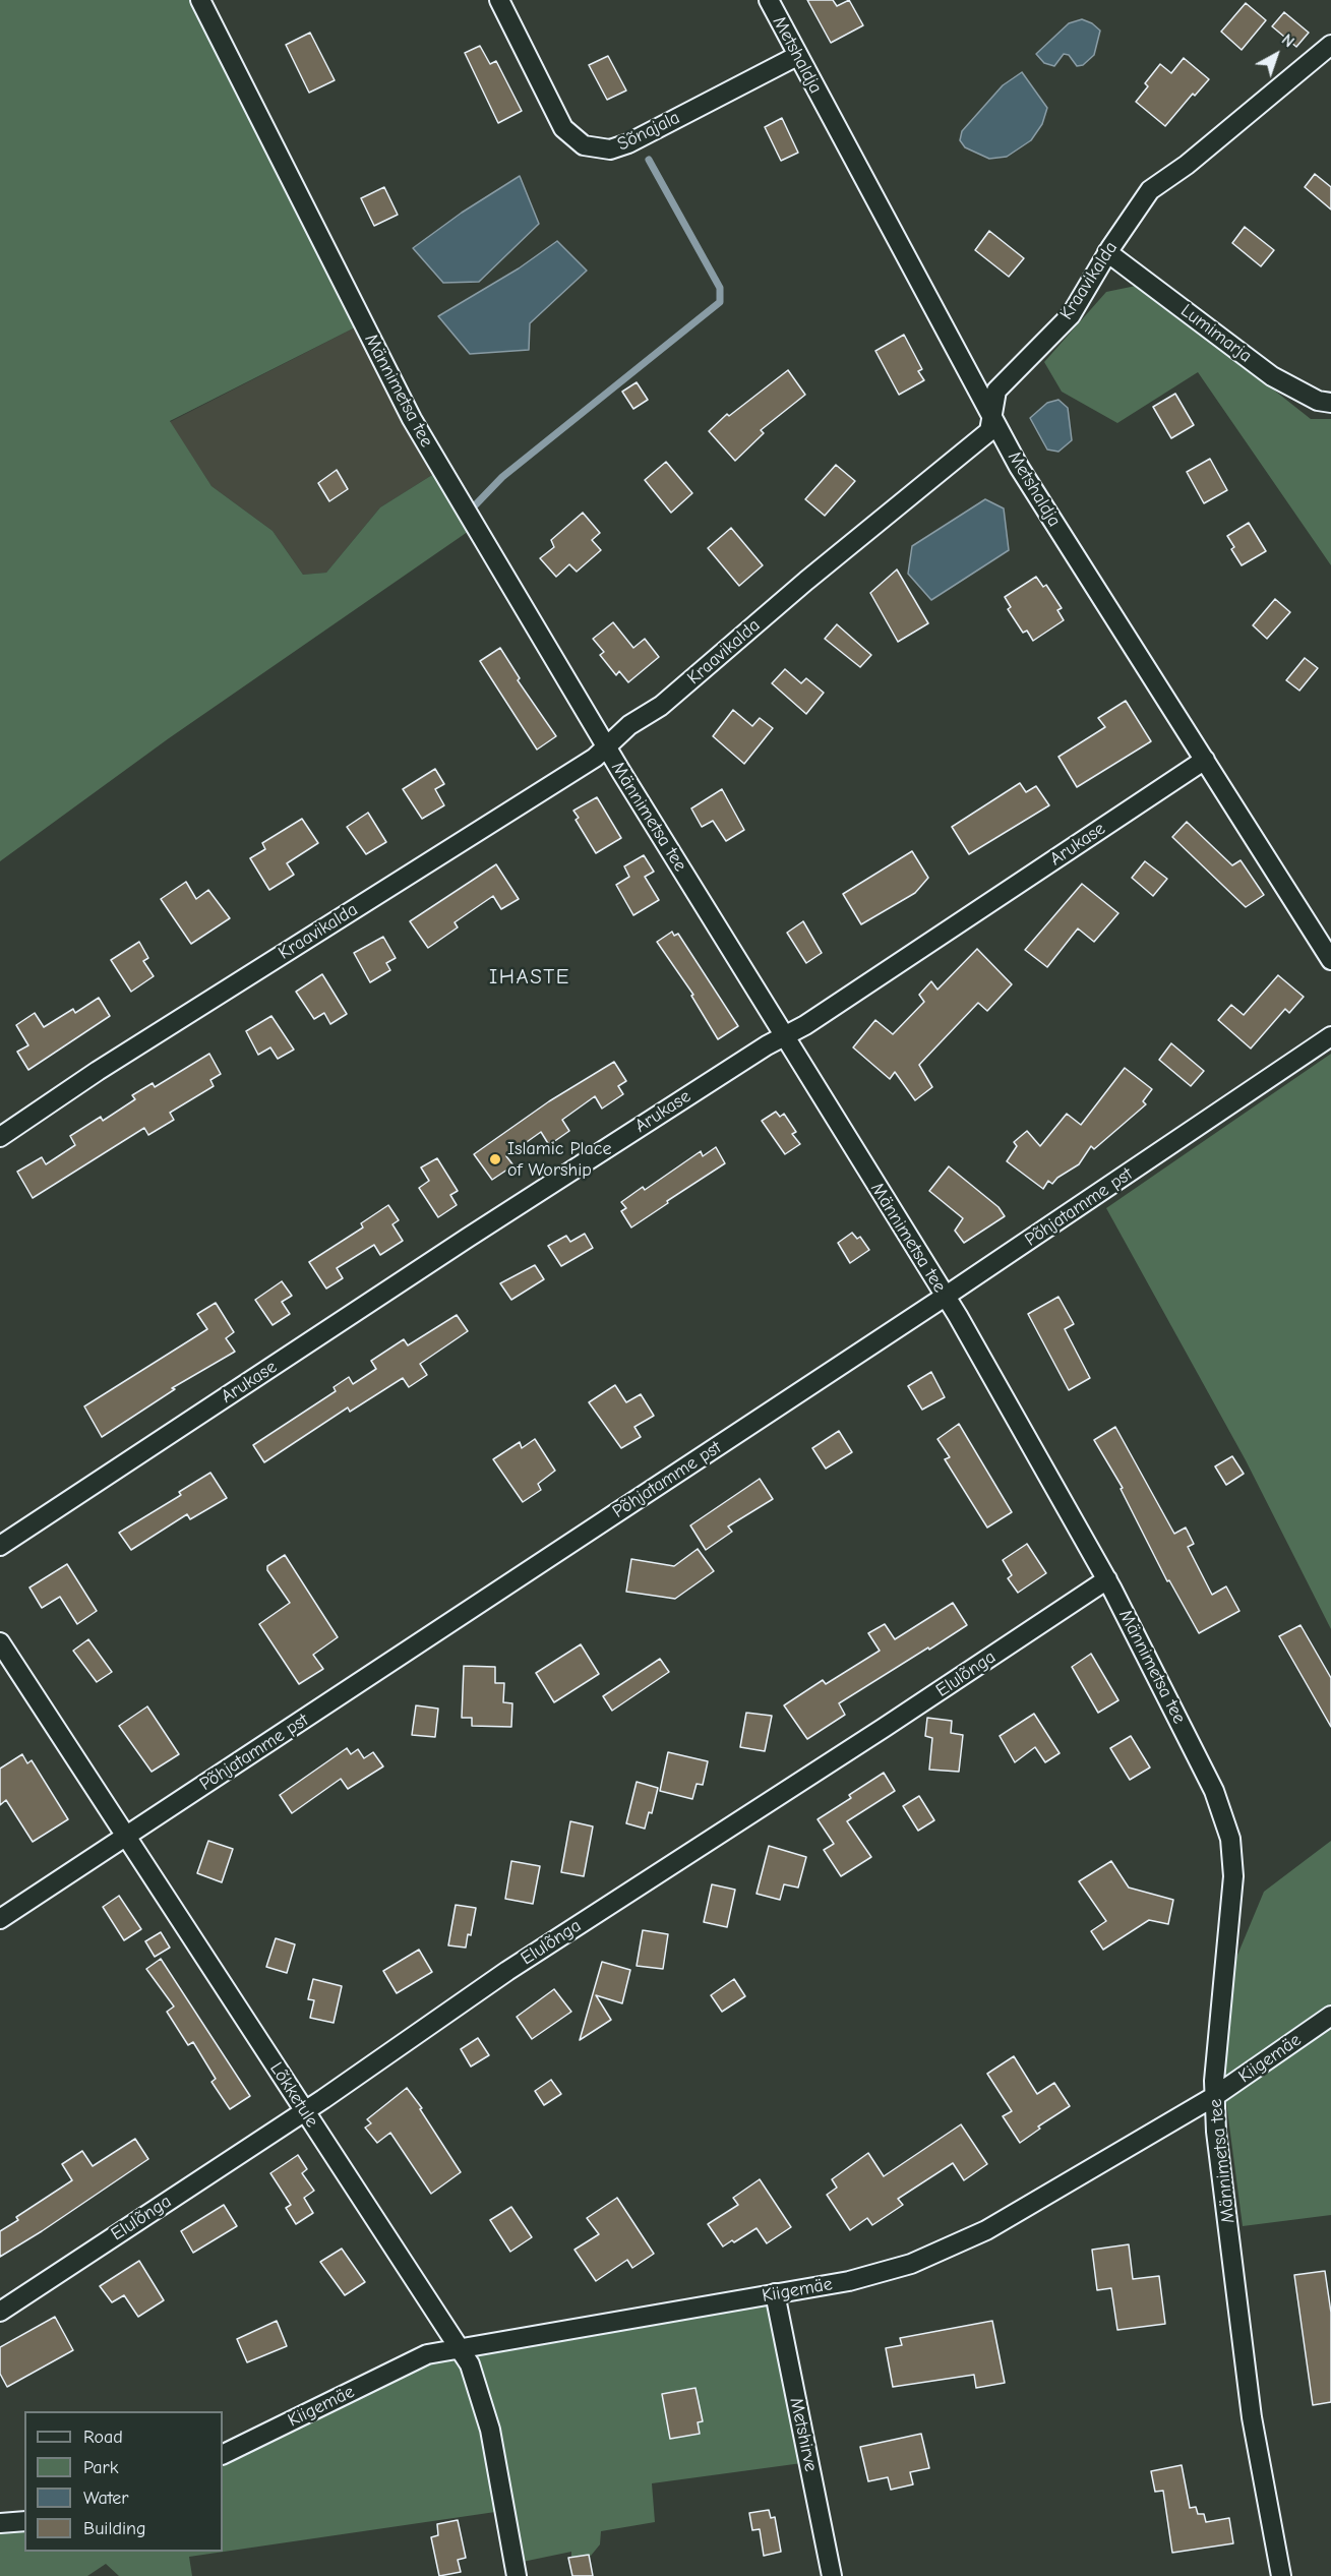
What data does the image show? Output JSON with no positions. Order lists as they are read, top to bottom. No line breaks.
{"streets":{"street":["Metshaldja","Sõnajala","Kraavikalda","Lumimarja","Männimetsa tee","Arukase","Põhjatamme pst","Elulõnga","Kiigemäe","Lõkketule","Metshirve"]},"crossings":[["Metshaldja","Sõnajala"],["Metshaldja","Kraavikalda"],["Metshaldja","Arukase"],["Kraavikalda","Lumimarja"],["Kraavikalda","Männimetsa tee"],["Männimetsa tee","Arukase"],["Männimetsa tee","Põhjatamme pst"],["Männimetsa tee","Elulõnga"],["Männimetsa tee","Kiigemäe"],["Põhjatamme pst","Lõkketule"],["Elulõnga","Lõkketule"],["Kiigemäe","Lõkketule"],["Kiigemäe","Metshirve"]],"districts":["IHASTE"],"places":["Islamic Place of Worship"],"legend":["Road","Park","Water","Building"],"north":"top right"}
